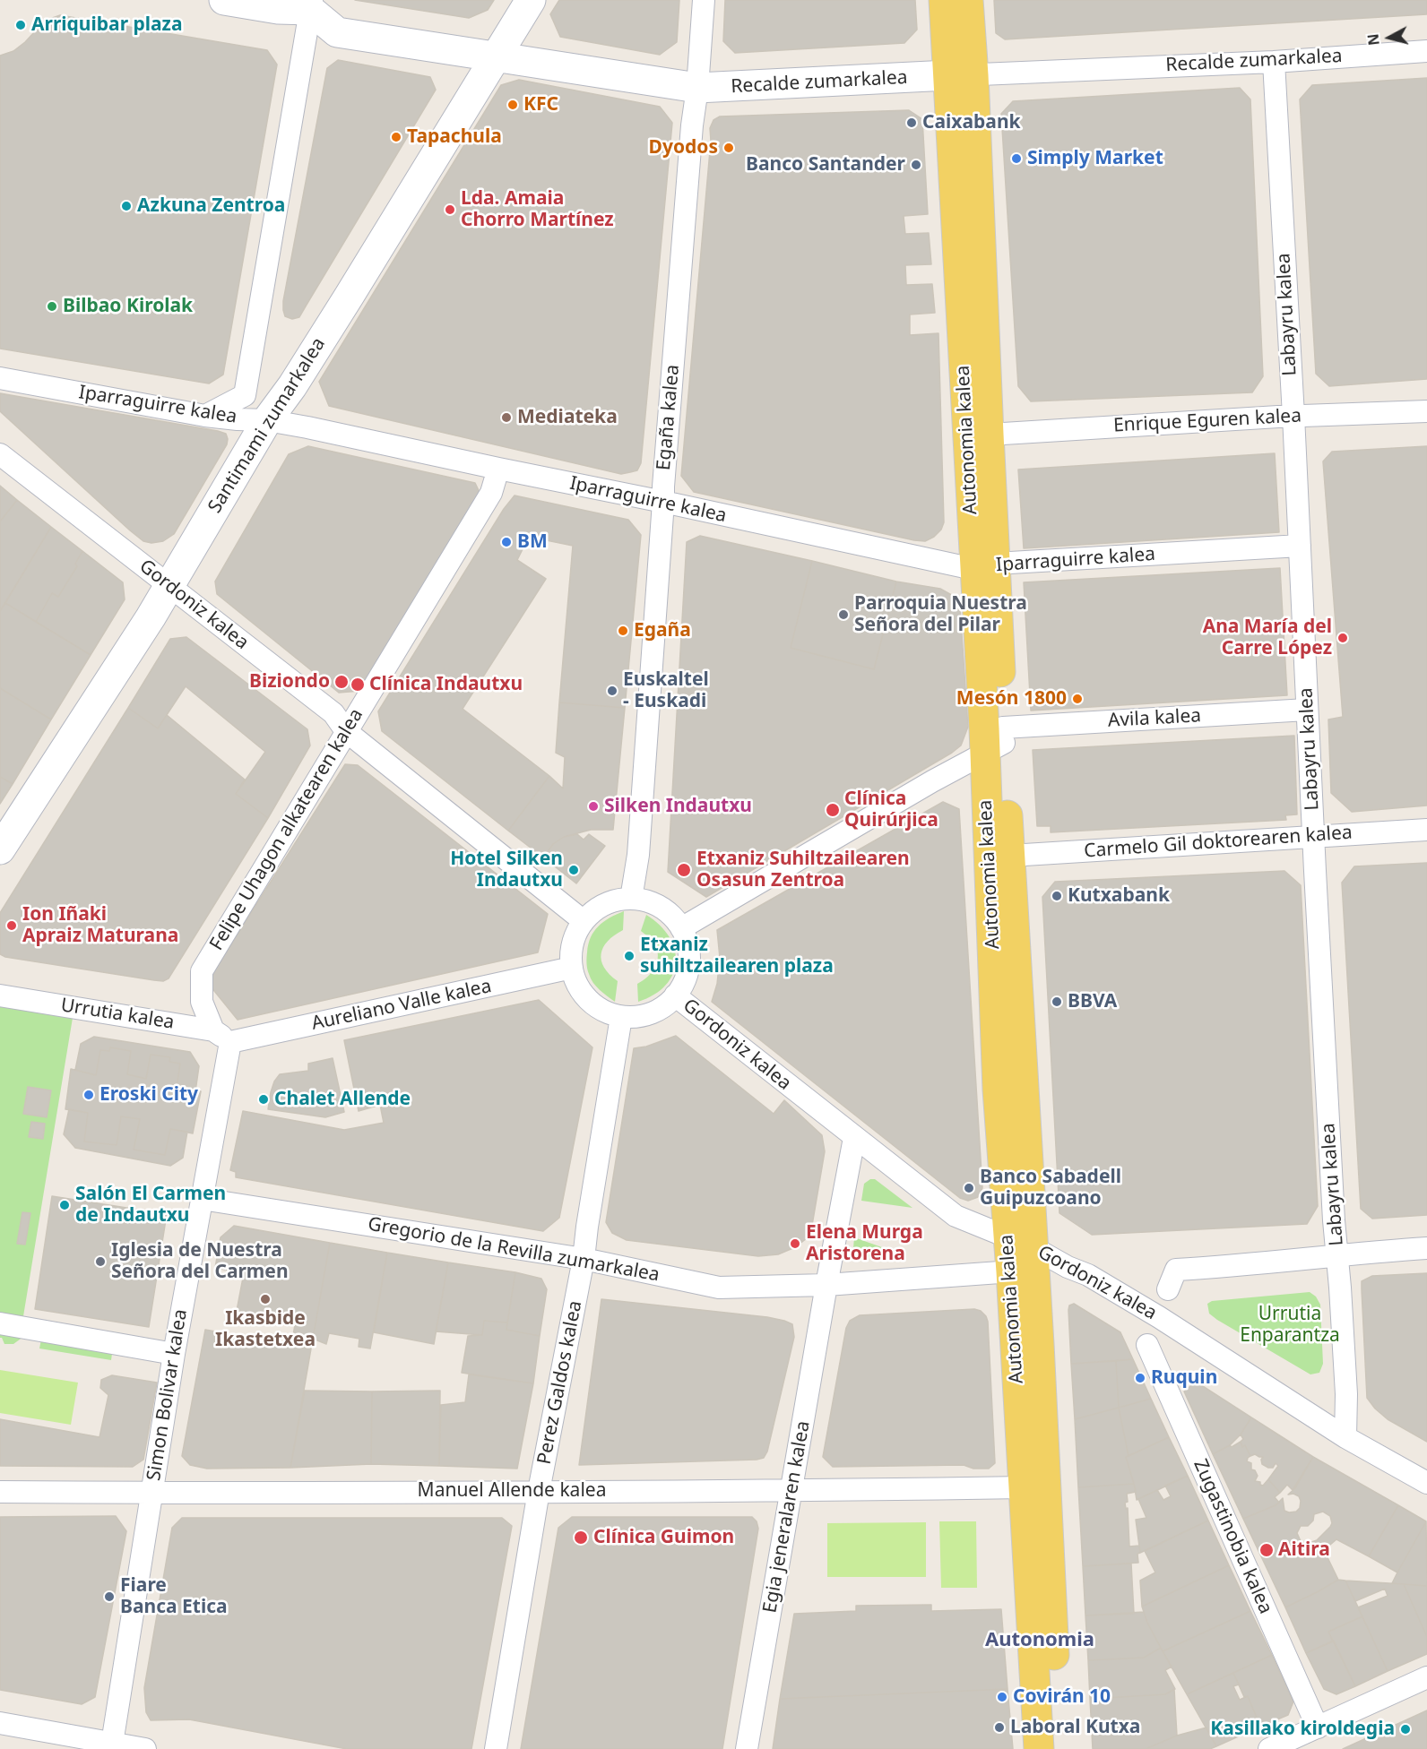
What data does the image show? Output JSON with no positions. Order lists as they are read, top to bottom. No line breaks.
{"streets":{"main road":["Autonomia kalea"],"street":["Recalde zumarkalea","Labayru kalea","Iparraguirre kalea","Egaña kalea","Enrique Eguren kalea","Santimami zumarkalea","Gordoniz kalea","Avila kalea","Felipe Uhagon alkatearen kalea","Carmelo Gil doktorearen kalea","Aureliano Valle kalea","Urrutia kalea","Gregorio de la Revilla zumarkalea","Perez Galdos kalea","Simon Bolivar kalea","Manuel Allende kalea","Egia jeneralaren kalea","Zugastinobia kalea"]},"crossings":[["Recalde zumarkalea","Labayru kalea"],["Recalde zumarkalea","Egaña kalea"],["Recalde zumarkalea","Santimami zumarkalea"],["Recalde zumarkalea","Autonomia kalea"],["Labayru kalea","Iparraguirre kalea"],["Labayru kalea","Enrique Eguren kalea"],["Labayru kalea","Gordoniz kalea"],["Labayru kalea","Avila kalea"],["Labayru kalea","Carmelo Gil doktorearen kalea"],["Iparraguirre kalea","Egaña kalea"],["Iparraguirre kalea","Santimami zumarkalea"],["Iparraguirre kalea","Autonomia kalea"],["Iparraguirre kalea","Felipe Uhagon alkatearen kalea"],["Egaña kalea","Gordoniz kalea"],["Egaña kalea","Aureliano Valle kalea"],["Egaña kalea","Perez Galdos kalea"],["Enrique Eguren kalea","Autonomia kalea"],["Santimami zumarkalea","Gordoniz kalea"],["Autonomia kalea","Gordoniz kalea"],["Autonomia kalea","Avila kalea"],["Autonomia kalea","Carmelo Gil doktorearen kalea"],["Autonomia kalea","Gregorio de la Revilla zumarkalea"],["Autonomia kalea","Manuel Allende kalea"],["Gordoniz kalea","Felipe Uhagon alkatearen kalea"],["Gordoniz kalea","Aureliano Valle kalea"],["Gordoniz kalea","Gregorio de la Revilla zumarkalea"],["Gordoniz kalea","Perez Galdos kalea"],["Gordoniz kalea","Egia jeneralaren kalea"],["Felipe Uhagon alkatearen kalea","Aureliano Valle kalea"],["Felipe Uhagon alkatearen kalea","Urrutia kalea"],["Felipe Uhagon alkatearen kalea","Simon Bolivar kalea"],["Aureliano Valle kalea","Urrutia kalea"],["Aureliano Valle kalea","Perez Galdos kalea"],["Aureliano Valle kalea","Simon Bolivar kalea"],["Urrutia kalea","Simon Bolivar kalea"],["Gregorio de la Revilla zumarkalea","Perez Galdos kalea"],["Gregorio de la Revilla zumarkalea","Simon Bolivar kalea"],["Gregorio de la Revilla zumarkalea","Egia jeneralaren kalea"],["Perez Galdos kalea","Manuel Allende kalea"],["Simon Bolivar kalea","Manuel Allende kalea"],["Manuel Allende kalea","Egia jeneralaren kalea"]],"districts":["Autonomia"],"parks":["Urrutia Enparantza"],"places":["Arriquibar plaza","KFC","Caixabank","Tapachula","Dyodos","Simply Market","Banco Santander","Azkuna Zentroa","Lda. Amaia Chorro Martínez","Bilbao Kirolak","Mediateka","BM","Parroquia Nuestra Señora del Pilar","Egaña","Ana María del Carre López","Biziondo","Clínica Indautxu","Euskaltel - Euskadi","Mesón 1800","Silken Indautxu","Clínica Quirúrjica","Hotel Silken Indautxu","Etxaniz Suhiltzailearen Osasun Zentroa","Kutxabank","Ion Iñaki Apraiz Maturana","Etxaniz suhiltzailearen plaza","BBVA","Eroski City","Chalet Allende","Banco Sabadell Guipuzcoano","Salón El Carmen de Indautxu","Elena Murga Aristorena","Iglesia de Nuestra Señora del Carmen","Ikasbide Ikastetxea","Ruquin","Clínica Guimon","Aitira","Fiare Banca Etica","Covirán 10","Laboral Kutxa","Kasillako kiroldegia"],"north":"left"}
